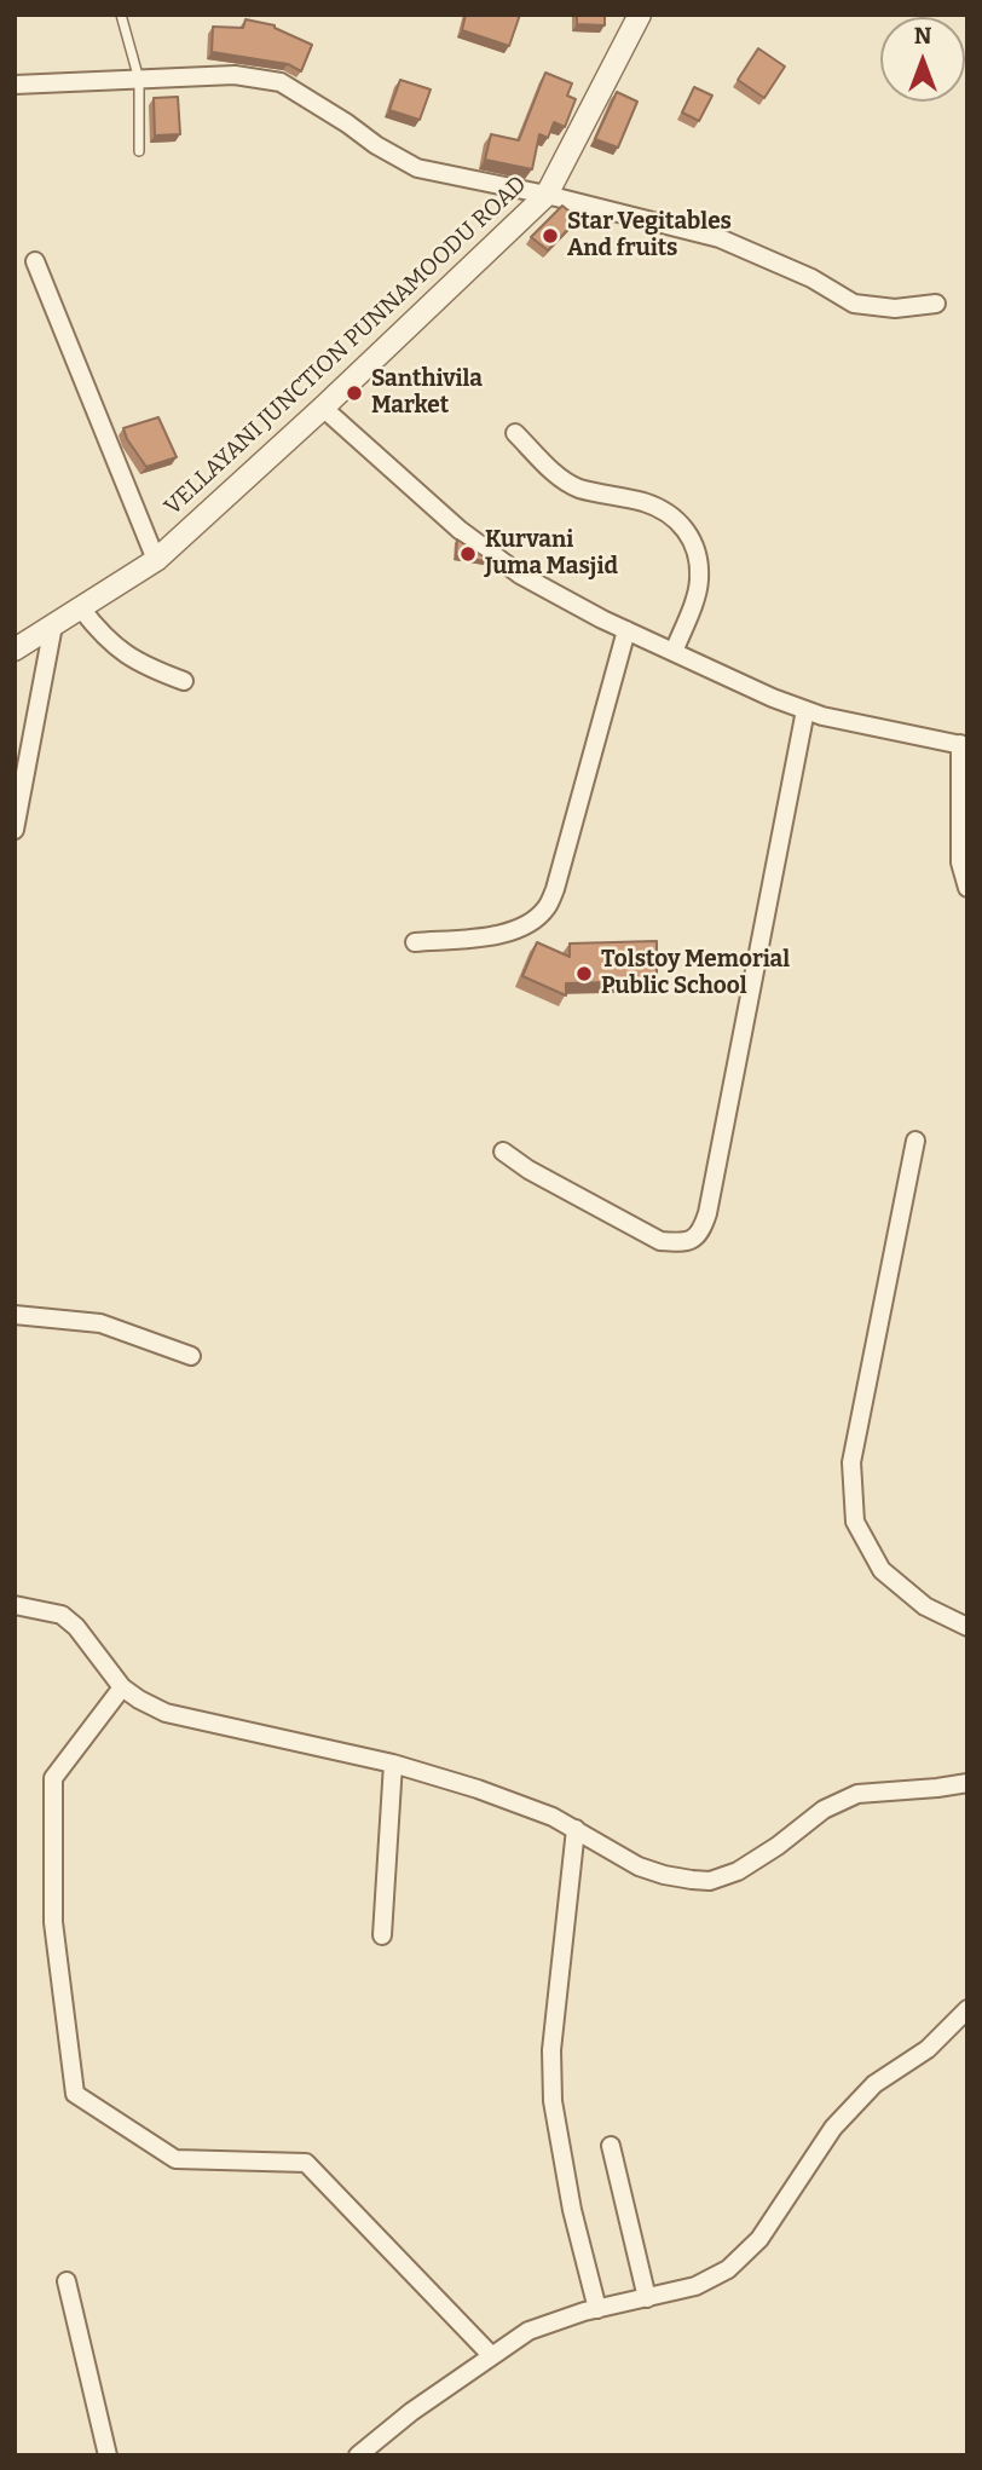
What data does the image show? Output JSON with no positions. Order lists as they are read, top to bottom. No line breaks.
{"streets":{"street":["VELLAYANI JUNCTION PUNNAMOODU ROAD"]},"places":["Star Vegitables And fruits","Santhivila Market","Kurvani Juma Masjid","Tolstoy Memorial Public School"],"north":"top"}
